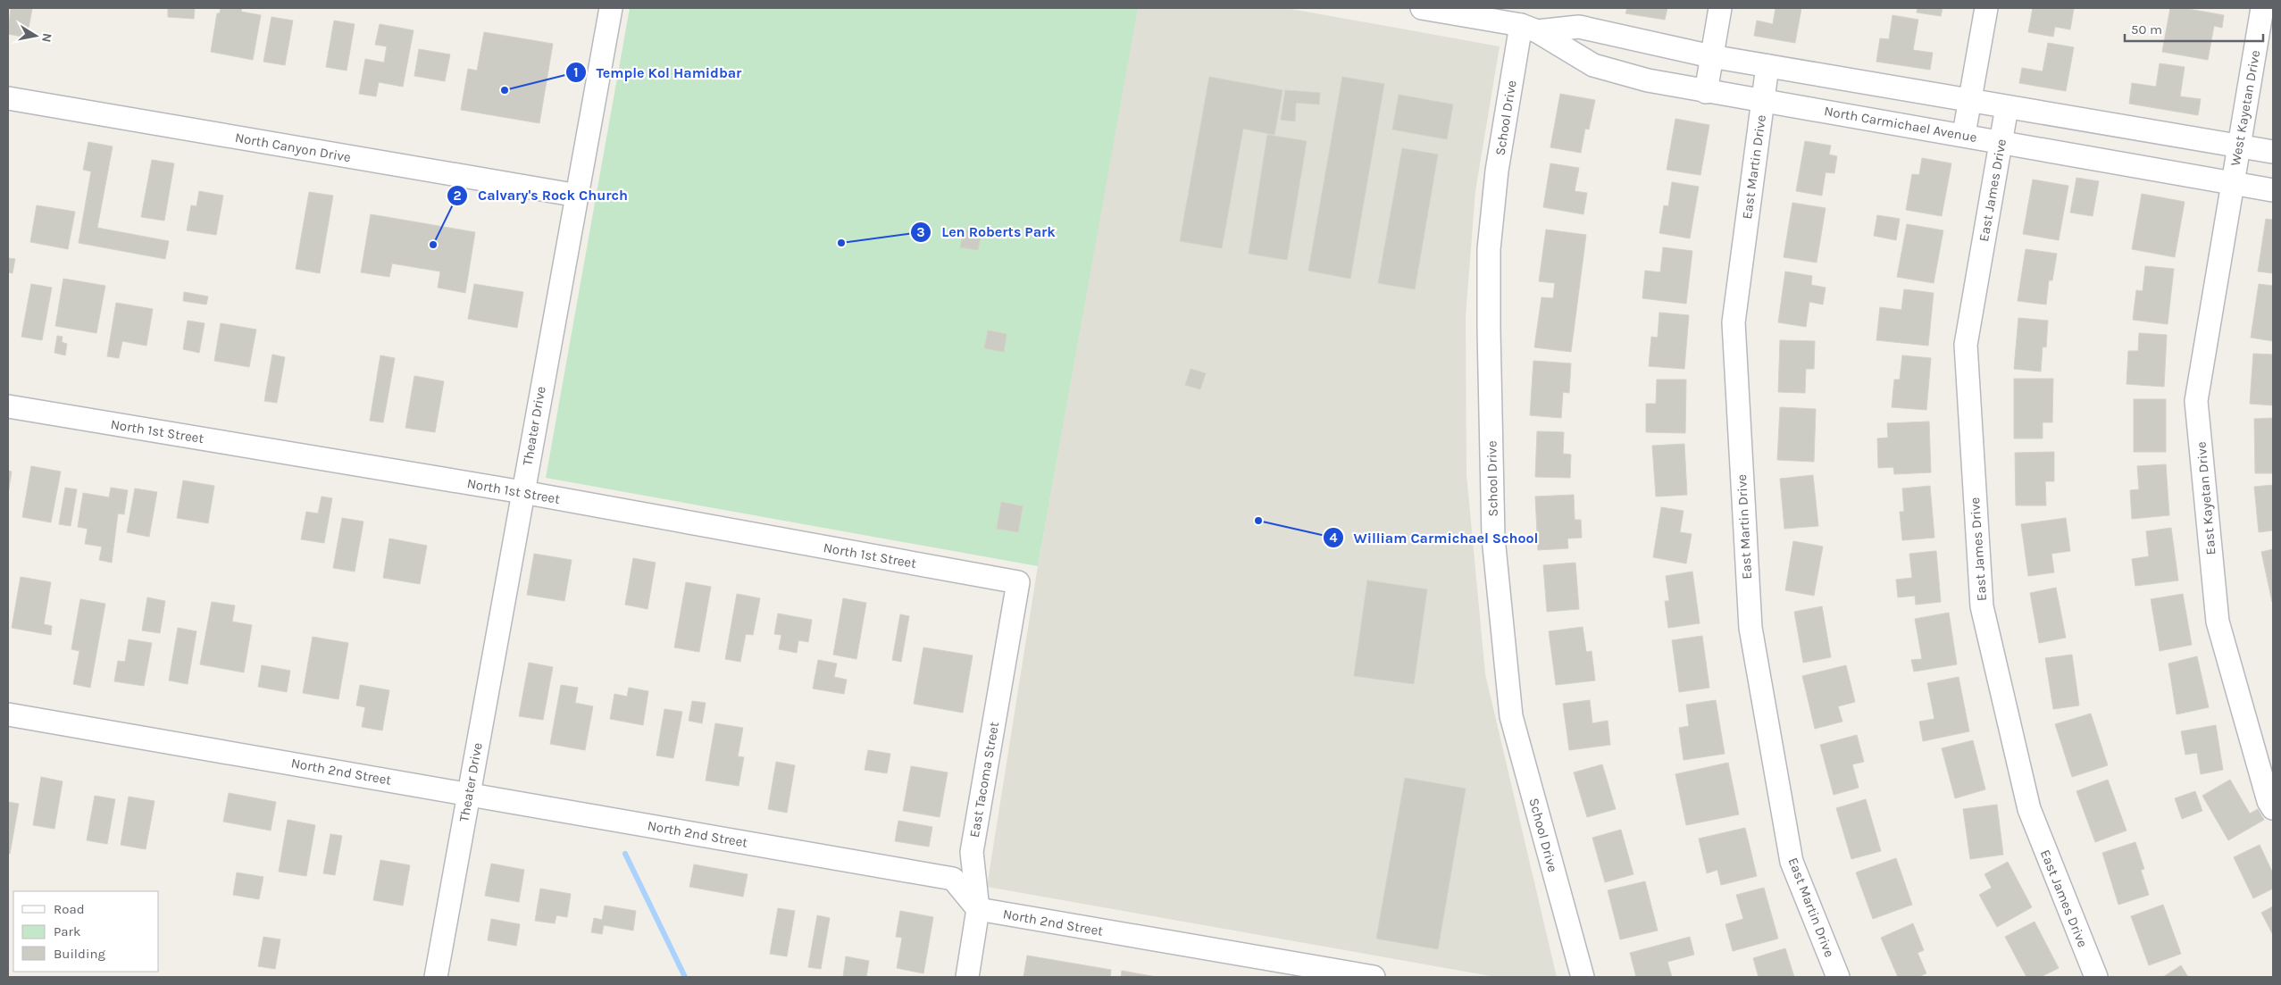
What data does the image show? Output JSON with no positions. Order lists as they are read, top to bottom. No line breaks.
{"streets":{"street":["West Kayetan Drive","School Drive","North Carmichael Avenue","North Canyon Drive","East Martin Drive","East James Drive","Theater Drive","North 1st Street","East Kayetan Drive","North 2nd Street","East Tacoma Street"]},"crossings":[["West Kayetan Drive","North Carmichael Avenue"],["West Kayetan Drive","East Kayetan Drive"],["School Drive","North Carmichael Avenue"],["North Carmichael Avenue","East Martin Drive"],["North Carmichael Avenue","East James Drive"],["North Carmichael Avenue","East Kayetan Drive"],["North Canyon Drive","Theater Drive"],["Theater Drive","North 1st Street"],["Theater Drive","North 2nd Street"],["North 1st Street","East Tacoma Street"],["North 2nd Street","East Tacoma Street"]],"places":["Temple Kol Hamidbar","Len Roberts Park","Calvary's Rock Church","William Carmichael School"],"legend":["Road","Park","Building"],"scale_bar":"50 m","north":"right"}
